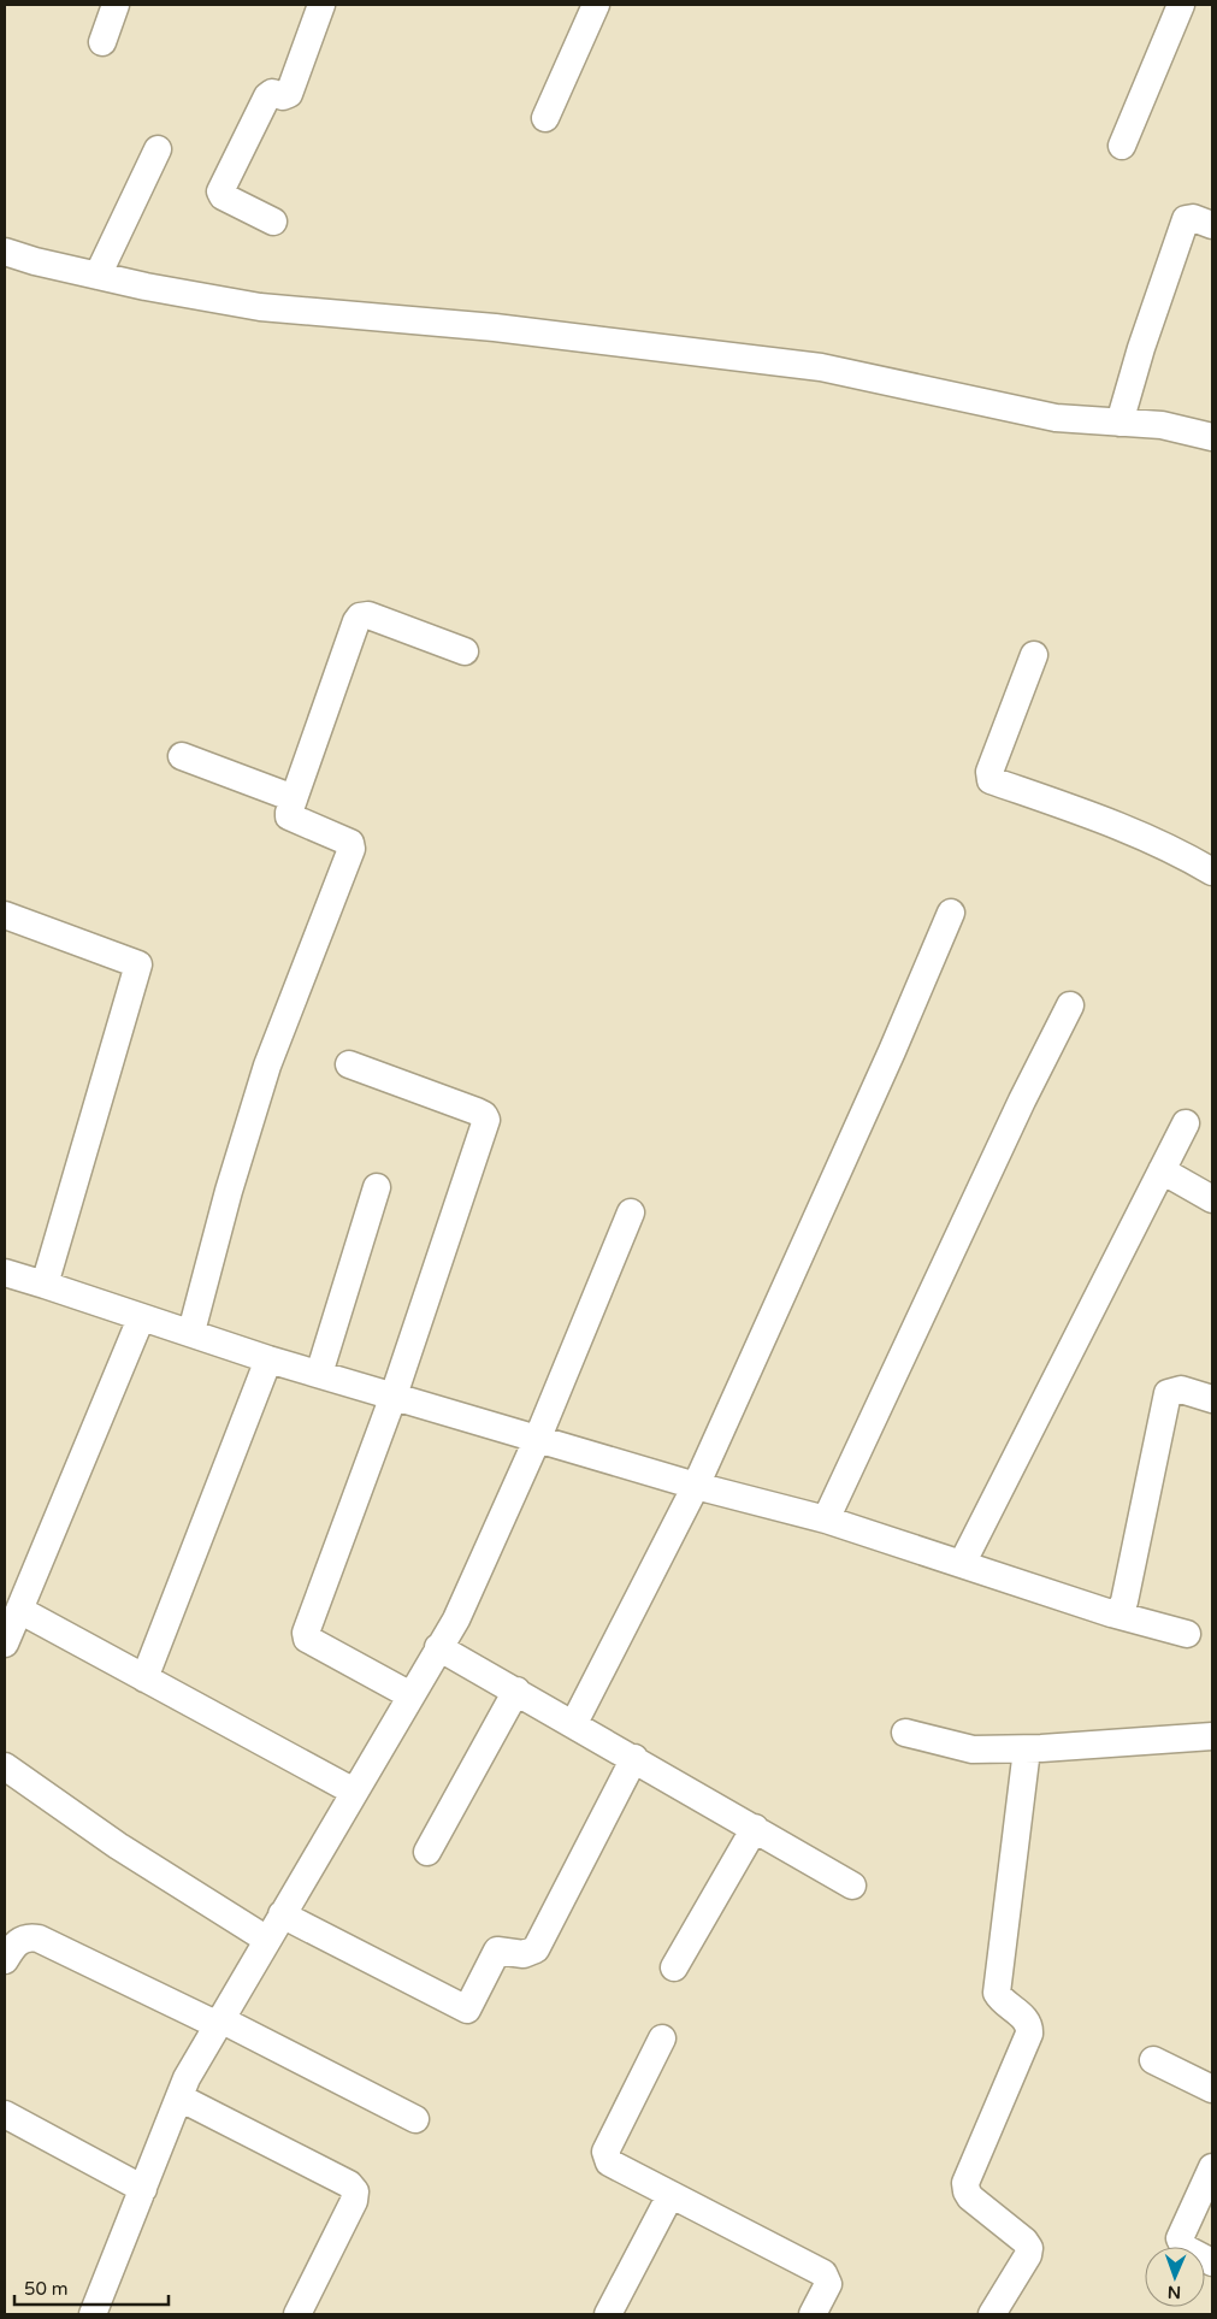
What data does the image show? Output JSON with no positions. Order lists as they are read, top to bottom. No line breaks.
{"scale_bar":"50 m","north":"bottom"}
